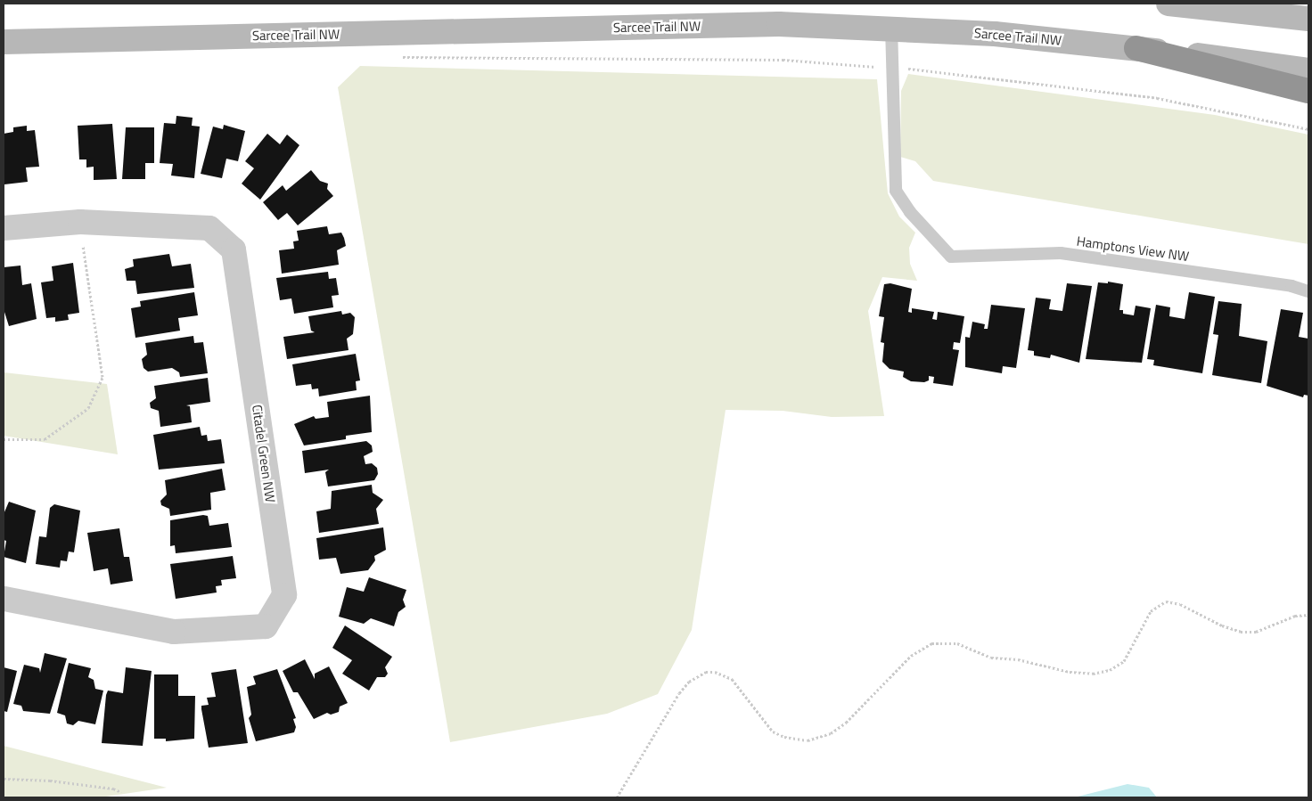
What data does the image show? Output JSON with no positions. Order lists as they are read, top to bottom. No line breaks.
{"streets":{"main road":["Sarcee Trail NW"],"street":["Citadel Green NW"],"lane":["Hamptons View NW"]}}
